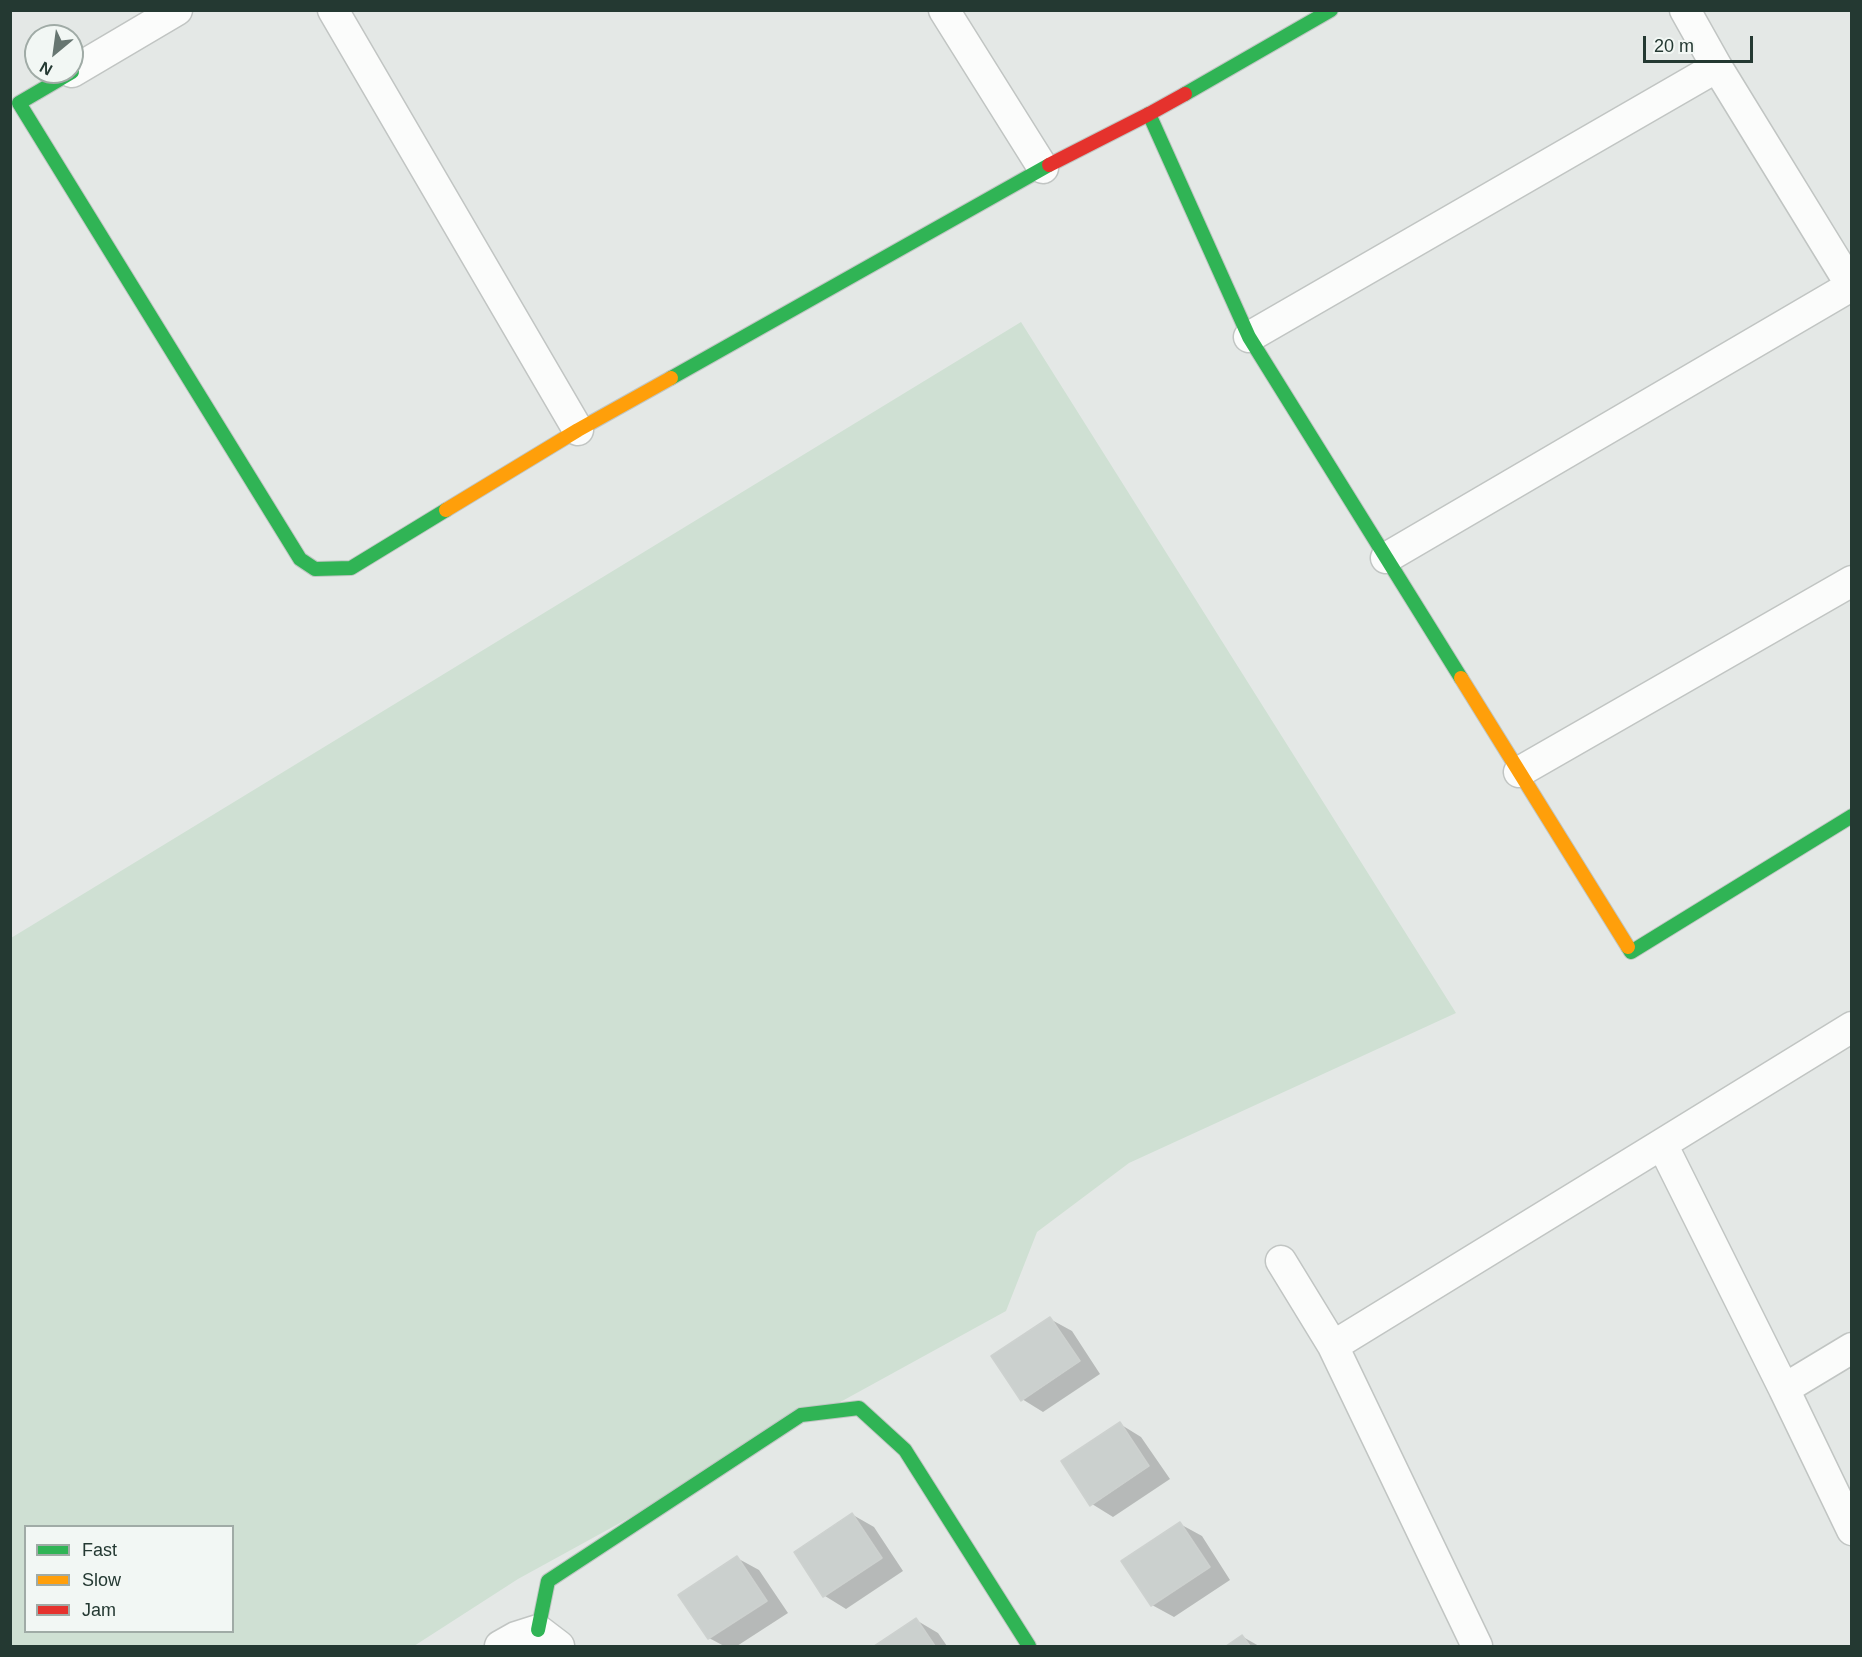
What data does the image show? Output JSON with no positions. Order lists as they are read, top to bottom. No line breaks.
{"legend":["Fast","Slow","Jam"],"scale_bar":"20 m","north":"bottom left"}
